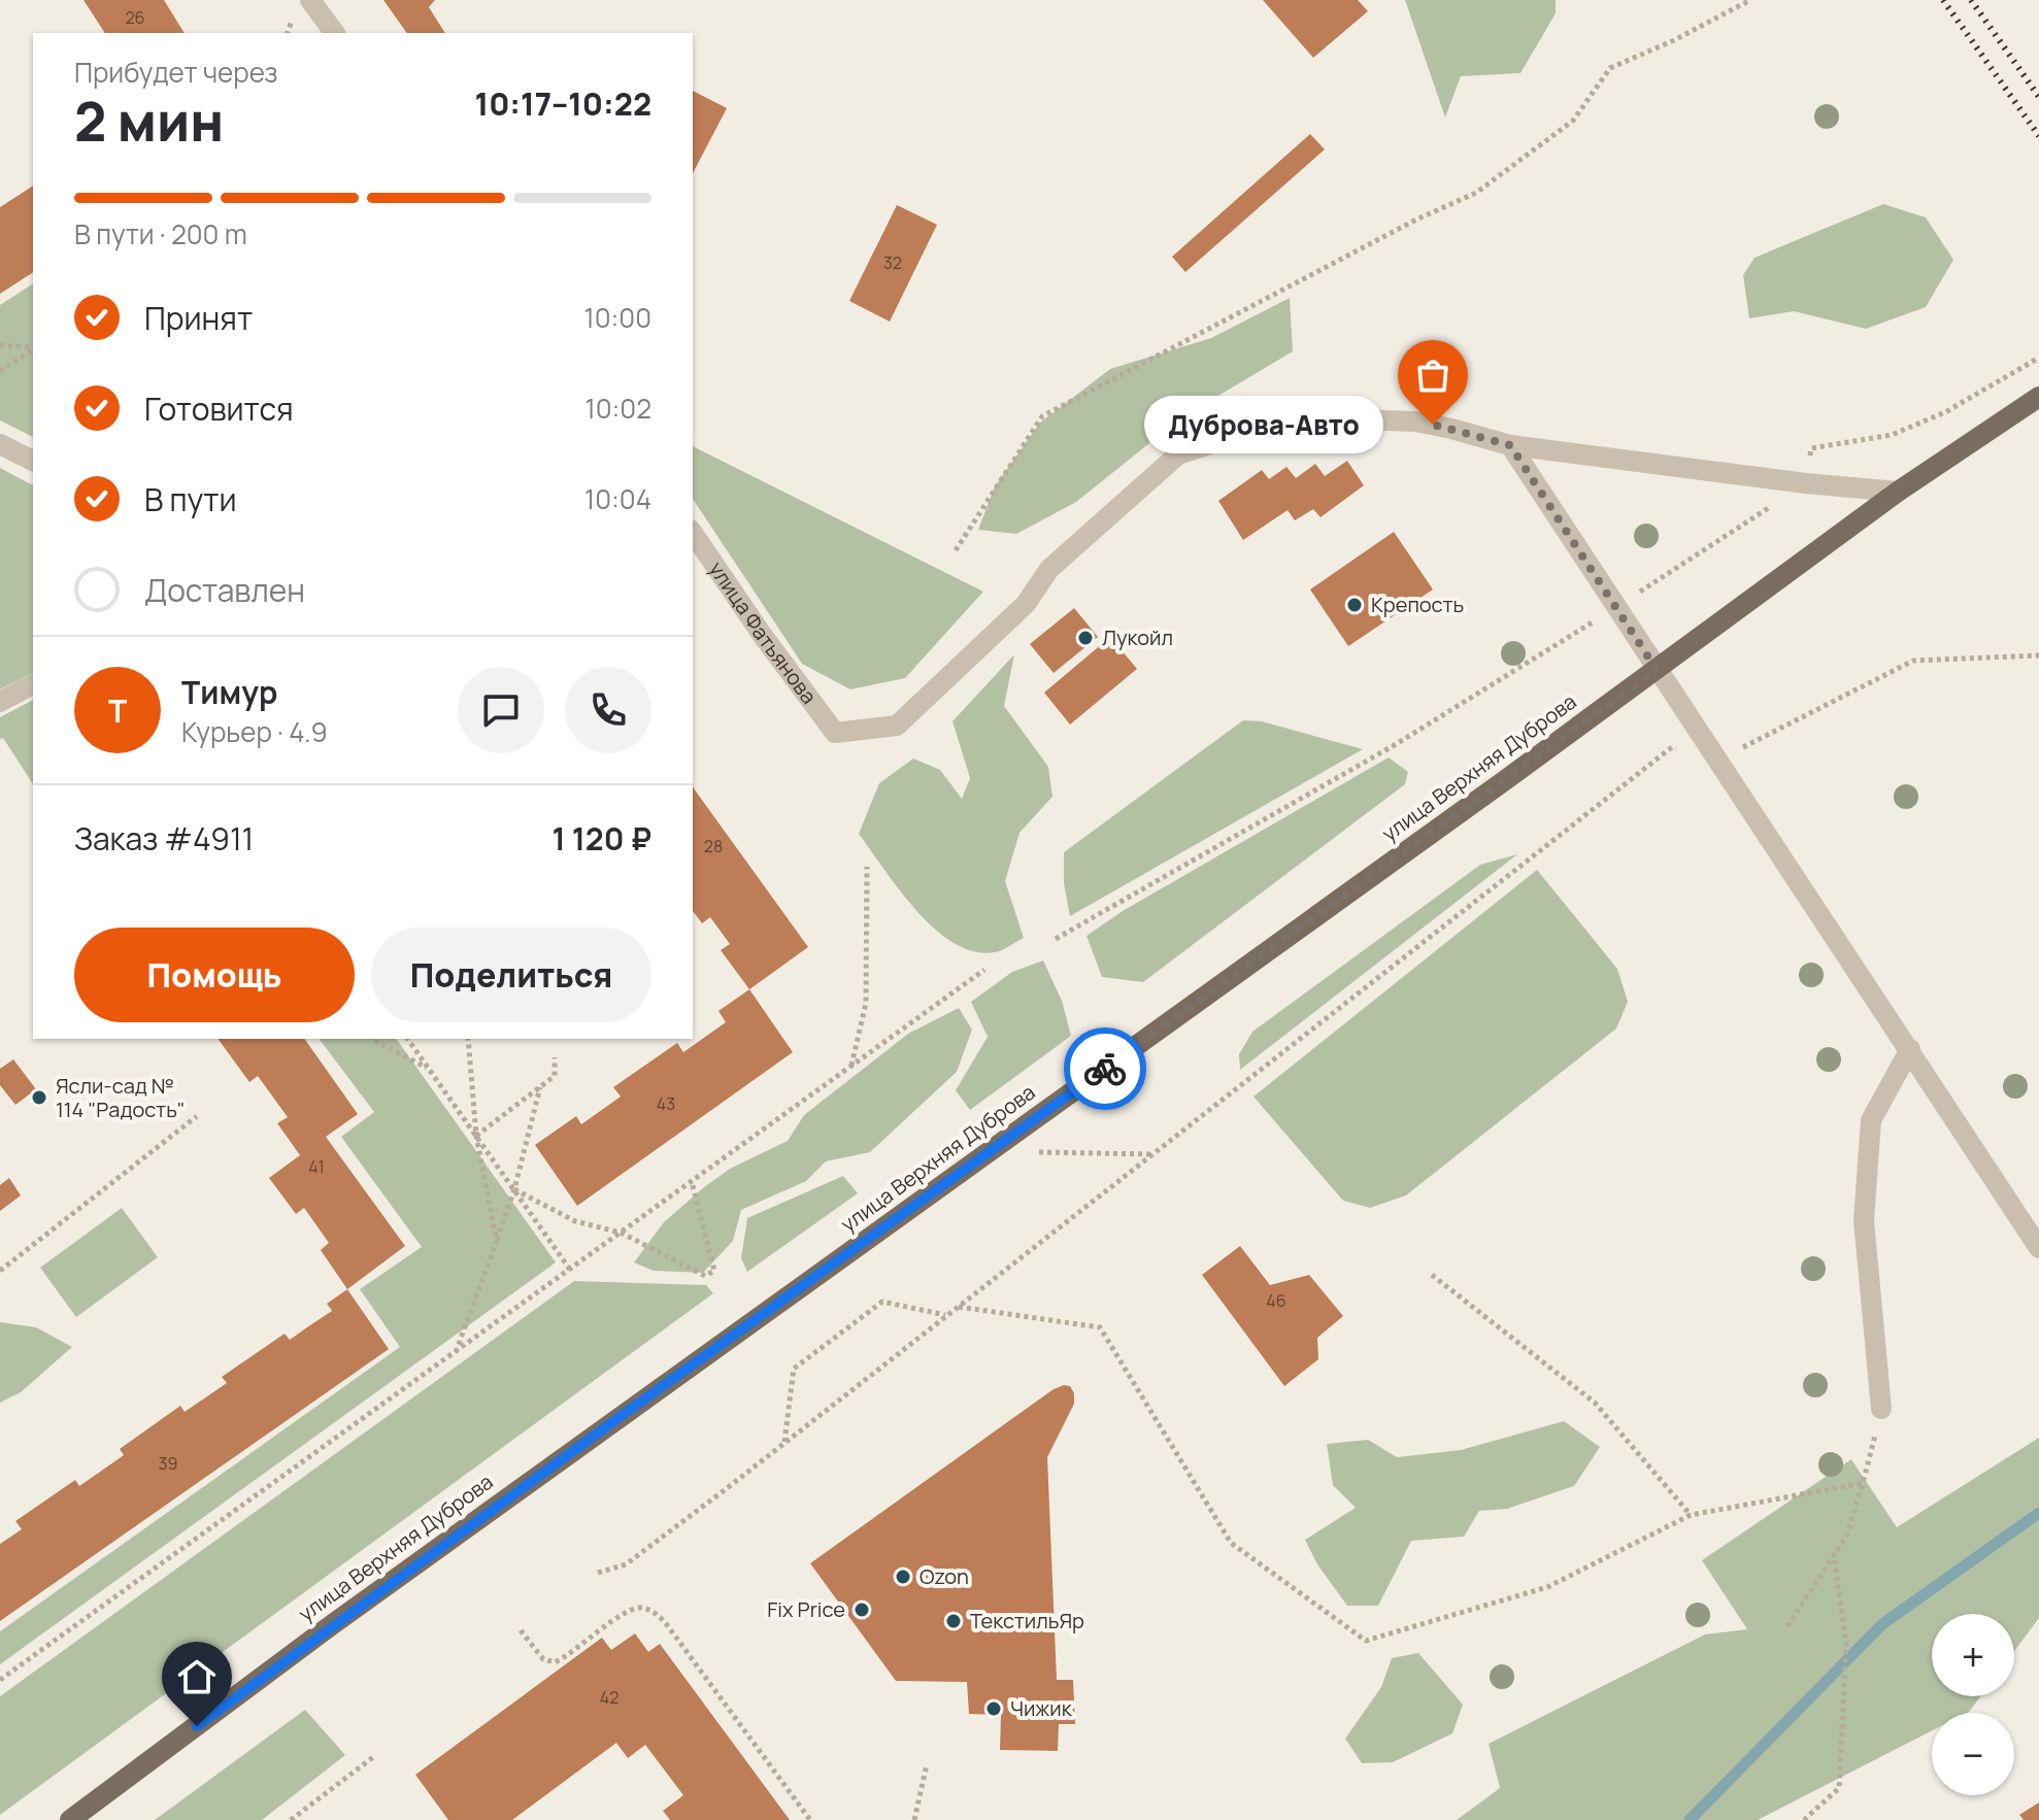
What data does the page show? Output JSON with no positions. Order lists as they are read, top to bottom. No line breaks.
{"streets":{"main road":["улица Верхняя Дуброва"],"street":["улица Фатьянова"]},"places":["Дуброва-Авто","Крепость","Лукойл","Ясли-сад № 114 \"Радость\"","Ozon","Fix Price","ТекстильЯр","Чижик"],"house_numbers":["26","32","28","43","41","46","39","42"],"page":{"heading":["2 мин","Прибудет через","10:17–10:22"],"panel":["Тимур","Курьер · 4.9","Заказ #4911","1 120 ₽"],"bar":"В пути · 200 m","list":[["Принят","10:00"],["Готовится","10:02"],["В пути","10:04"],"Доставлен"],"bubble":"Дуброва-Авто","round":"Т","buttons":["Помощь","Поделиться"],"map_buttons":["+","−"]}}
